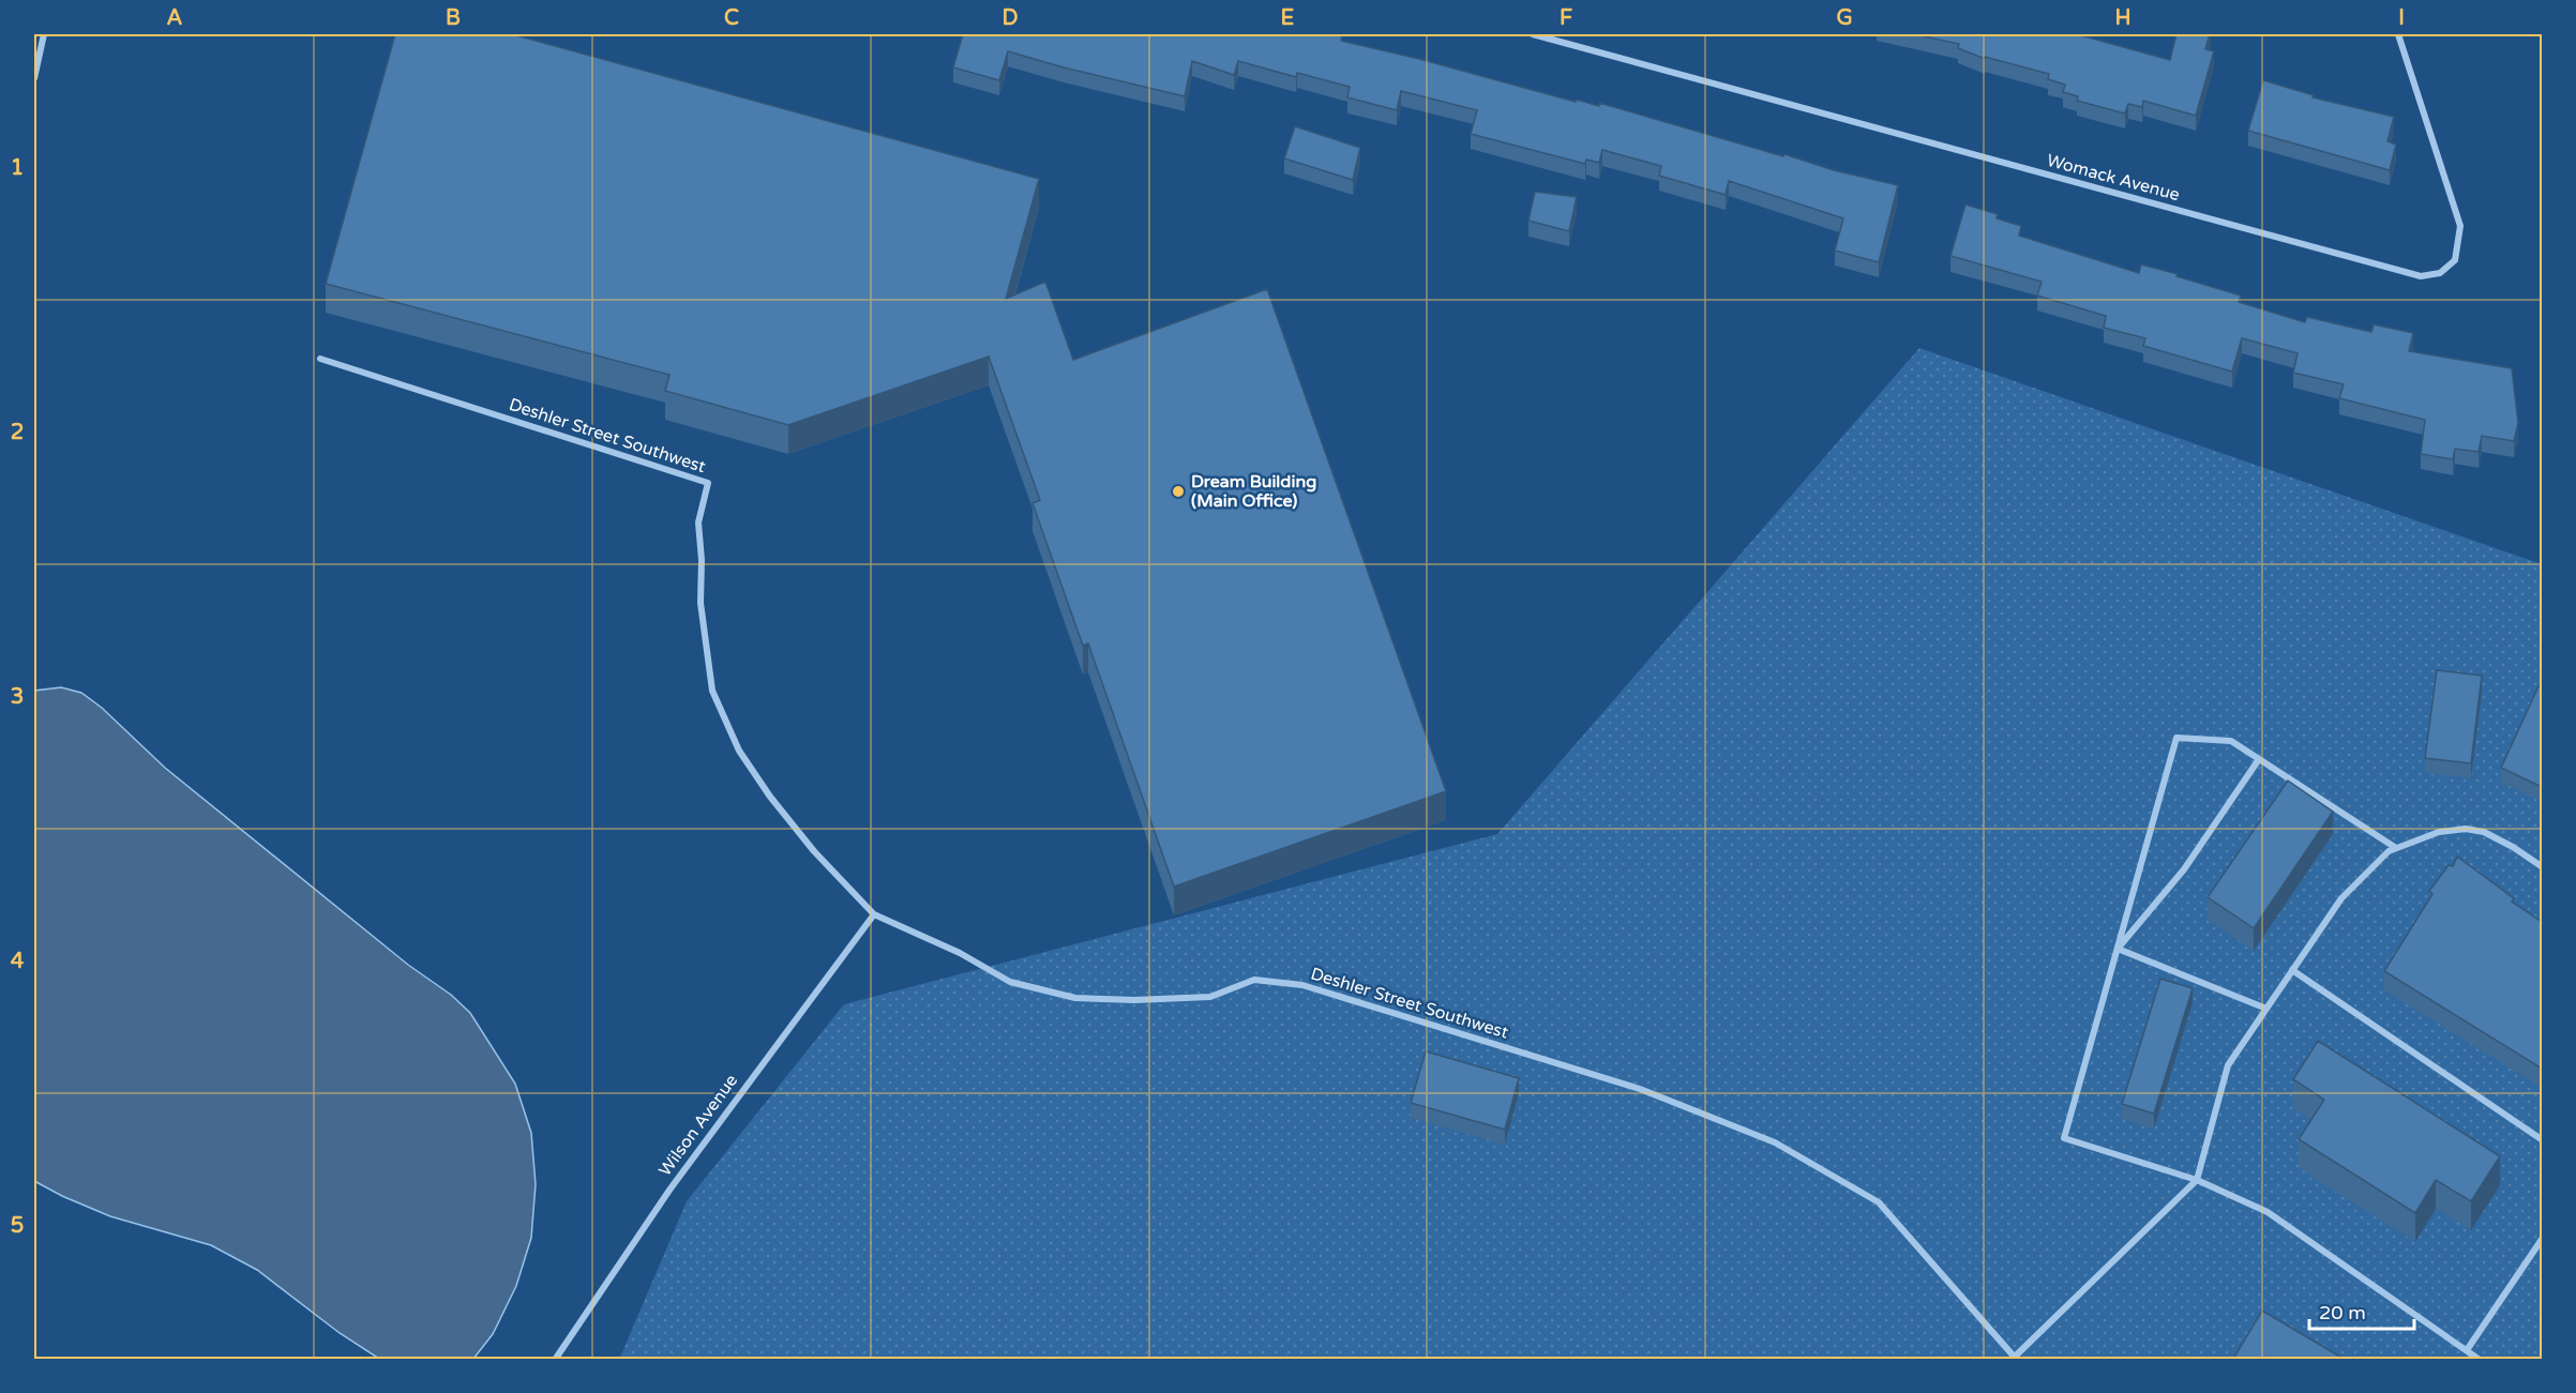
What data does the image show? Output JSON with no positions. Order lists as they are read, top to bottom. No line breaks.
{"streets":{"street":["Womack Avenue","Deshler Street Southwest","Wilson Avenue"]},"crossings":[["Deshler Street Southwest","Wilson Avenue"]],"places":["Dream Building (Main Office)"],"scale_bar":"20 m","grid":{"columns":["A","B","C","D","E","F","G","H","I"],"rows":["1","2","3","4","5"]}}
